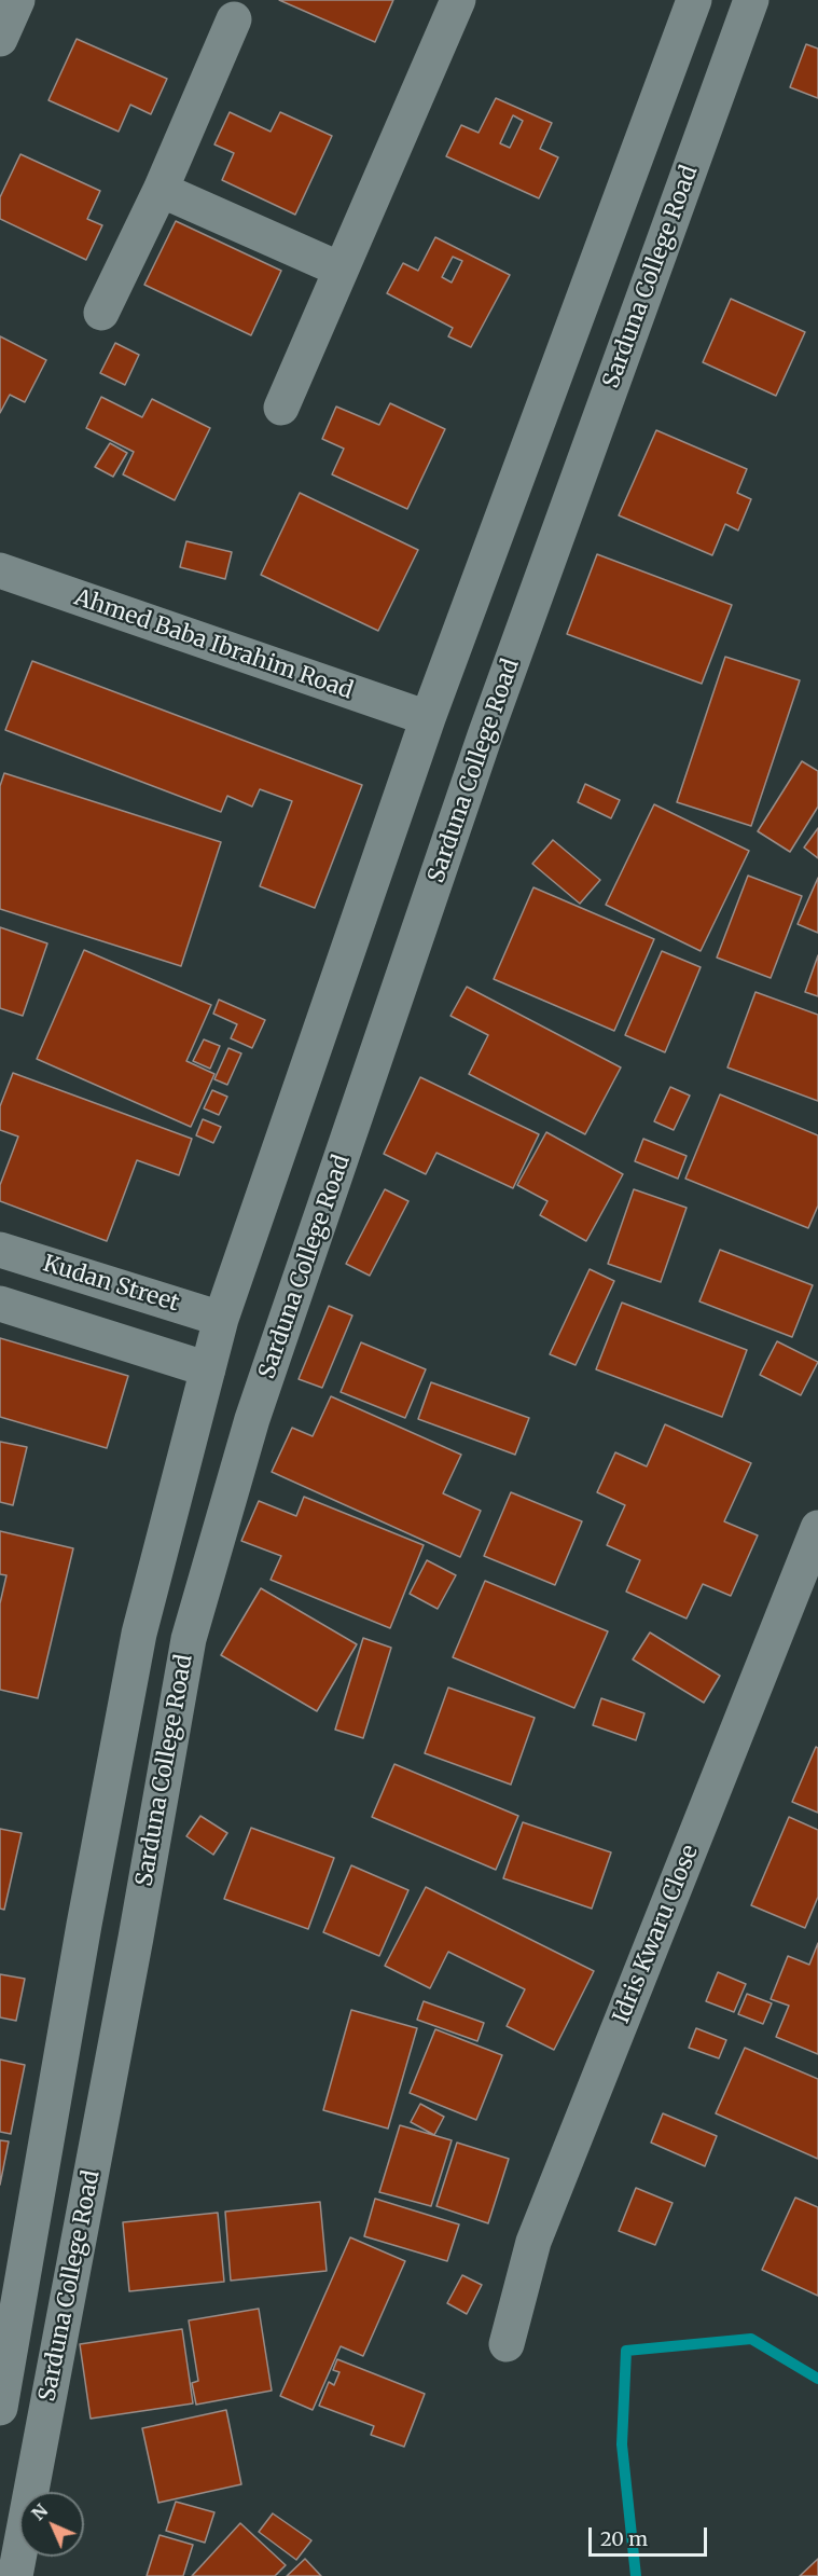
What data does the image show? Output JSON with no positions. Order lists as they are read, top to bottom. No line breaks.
{"streets":{"street":["Sarduna College Road","Ahmed Baba Ibrahim Road","Kudan Street","Idris Kwaru Close"]},"crossings":[["Sarduna College Road","Ahmed Baba Ibrahim Road"],["Sarduna College Road","Kudan Street"]],"scale_bar":"20 m","north":"top left"}
